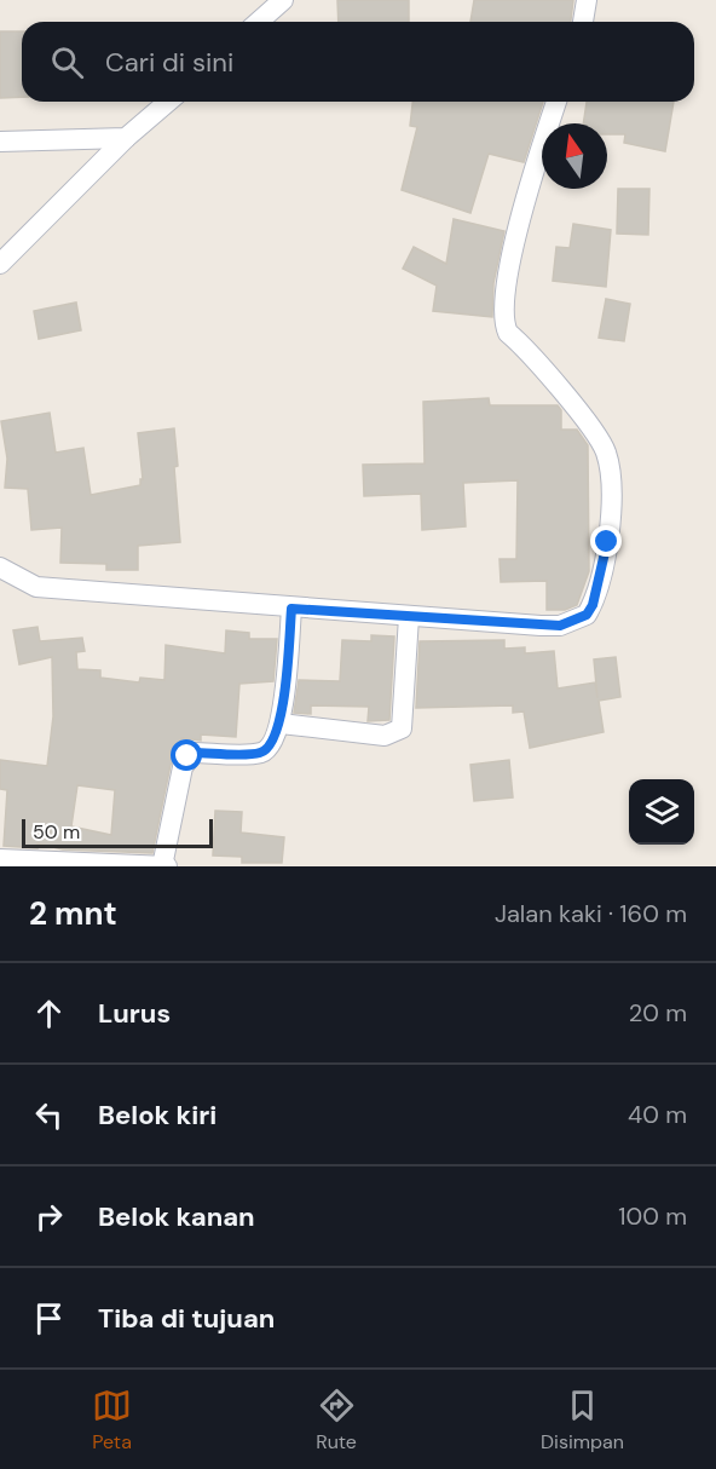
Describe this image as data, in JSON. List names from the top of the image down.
{
  "scale_bar": "50 m",
  "north": "top",
  "page": {
    "search": "Cari di sini",
    "scale": "50 m",
    "heading": ["2 mnt", "Jalan kaki · 160 m"],
    "list": [
      ["Lurus", "20 m"],
      ["Belok kiri", "40 m"],
      ["Belok kanan", "100 m"],
      "Tiba di tujuan"
    ],
    "nav": ["Peta", "Rute", "Disimpan"]
  }
}
